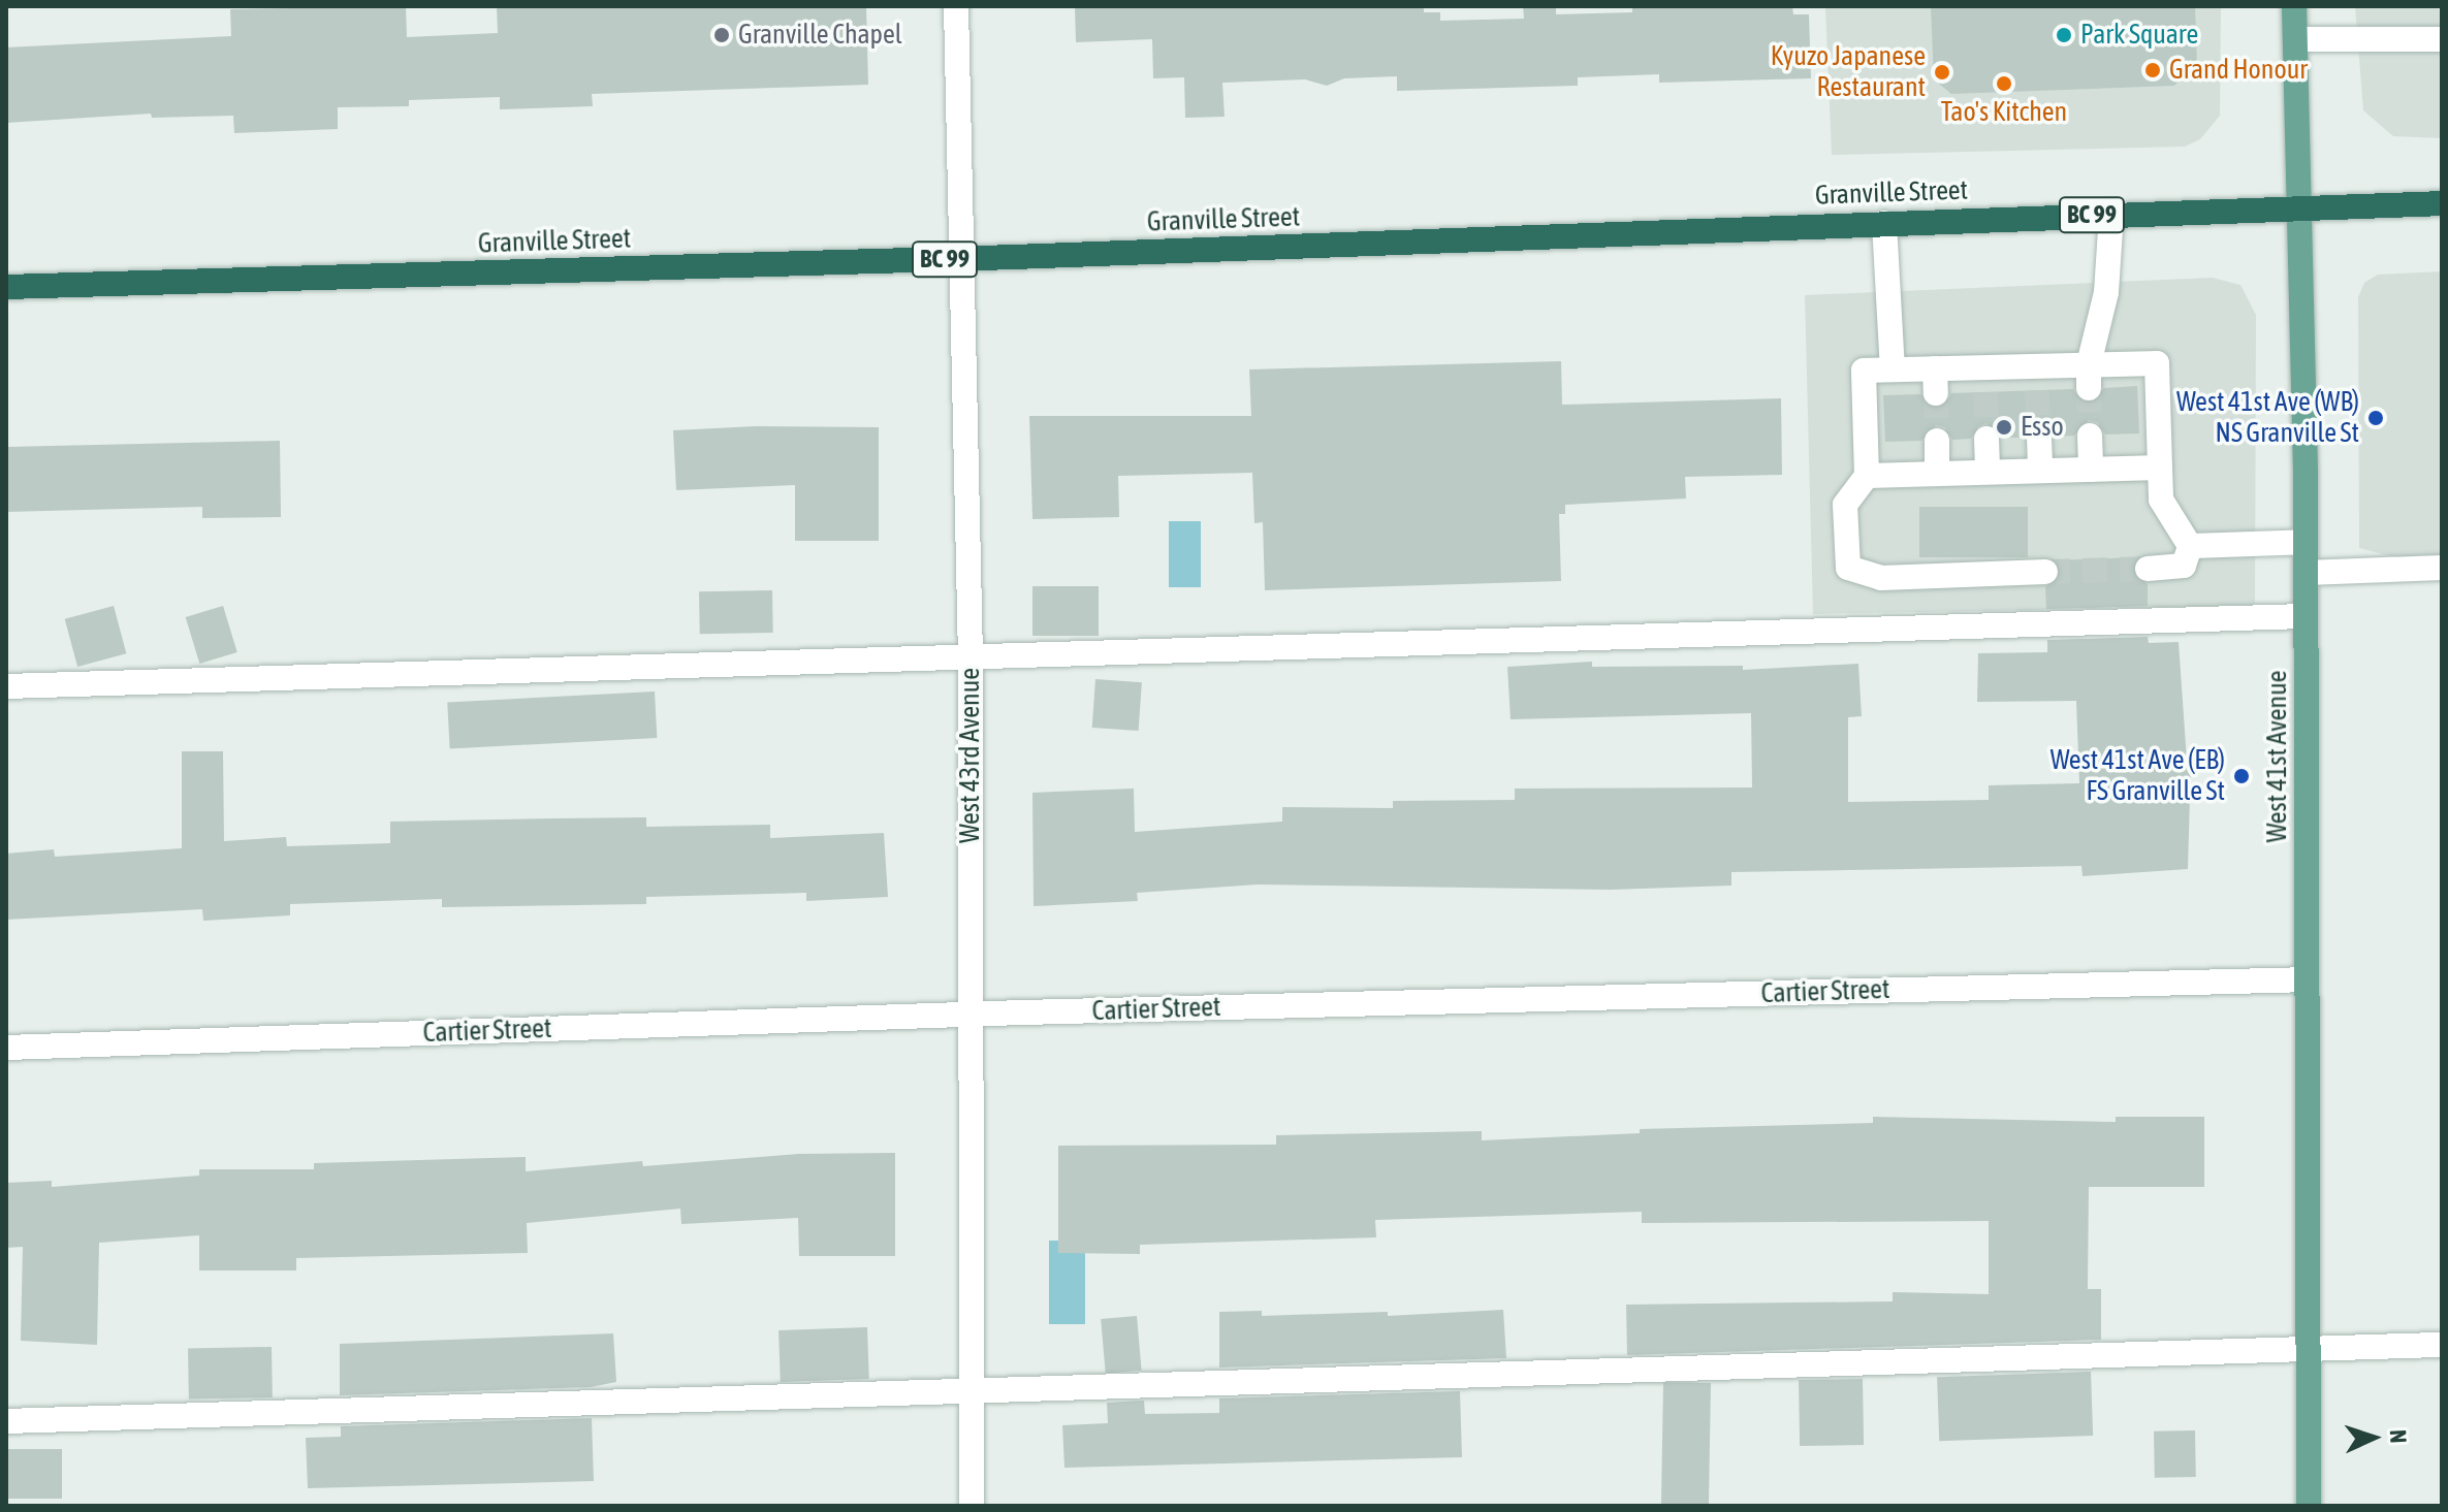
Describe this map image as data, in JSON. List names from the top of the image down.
{
  "streets": {
    "highway": ["Granville Street", "BC 99"],
    "main road": ["West 41st Avenue"],
    "street": ["West 43rd Avenue", "Cartier Street"]
  },
  "crossings": [
    ["Granville Street", "West 43rd Avenue"],
    ["Granville Street", "West 41st Avenue"],
    ["West 43rd Avenue", "Cartier Street"],
    ["West 41st Avenue", "Cartier Street"]
  ],
  "places": [
    "Granville Chapel",
    "Park Square",
    "Grand Honour",
    "Kyuzo Japanese Restaurant",
    "Tao's Kitchen",
    "West 41st Ave (WB) NS Granville St",
    "Esso",
    "West 41st Ave (EB) FS Granville St"
  ],
  "north": "right"
}
